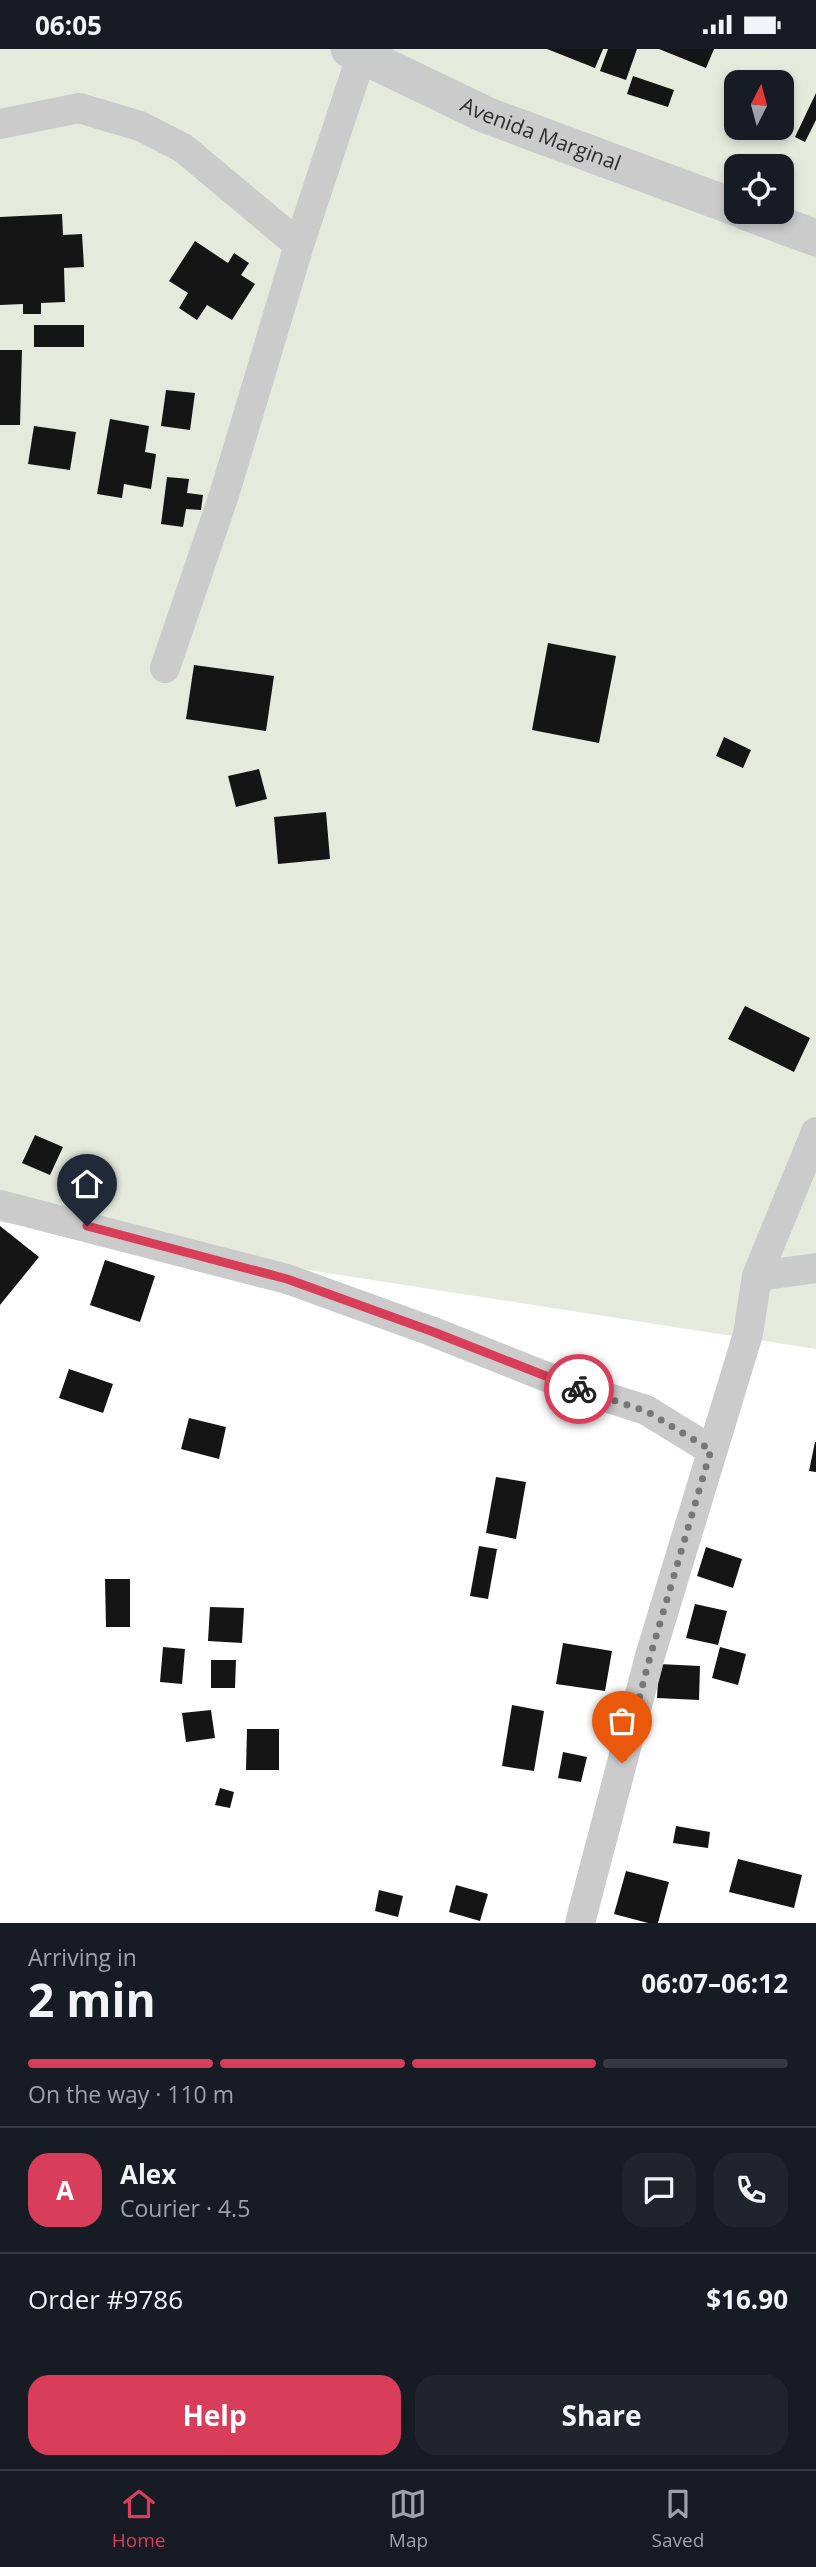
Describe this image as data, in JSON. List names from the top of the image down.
{
  "streets": {
    "street": ["Avenida Marginal"]
  },
  "north": "top",
  "page": {
    "status": "06:05",
    "heading": ["2 min", "Arriving in", "06:07–06:12"],
    "panel": [
      "Alex",
      "Courier · 4.5",
      "Order #9786",
      "$16.90"
    ],
    "bar": "On the way · 110 m",
    "round": "A",
    "buttons": ["Help", "Share"],
    "tabs": ["Home", "Map", "Saved"]
  }
}
